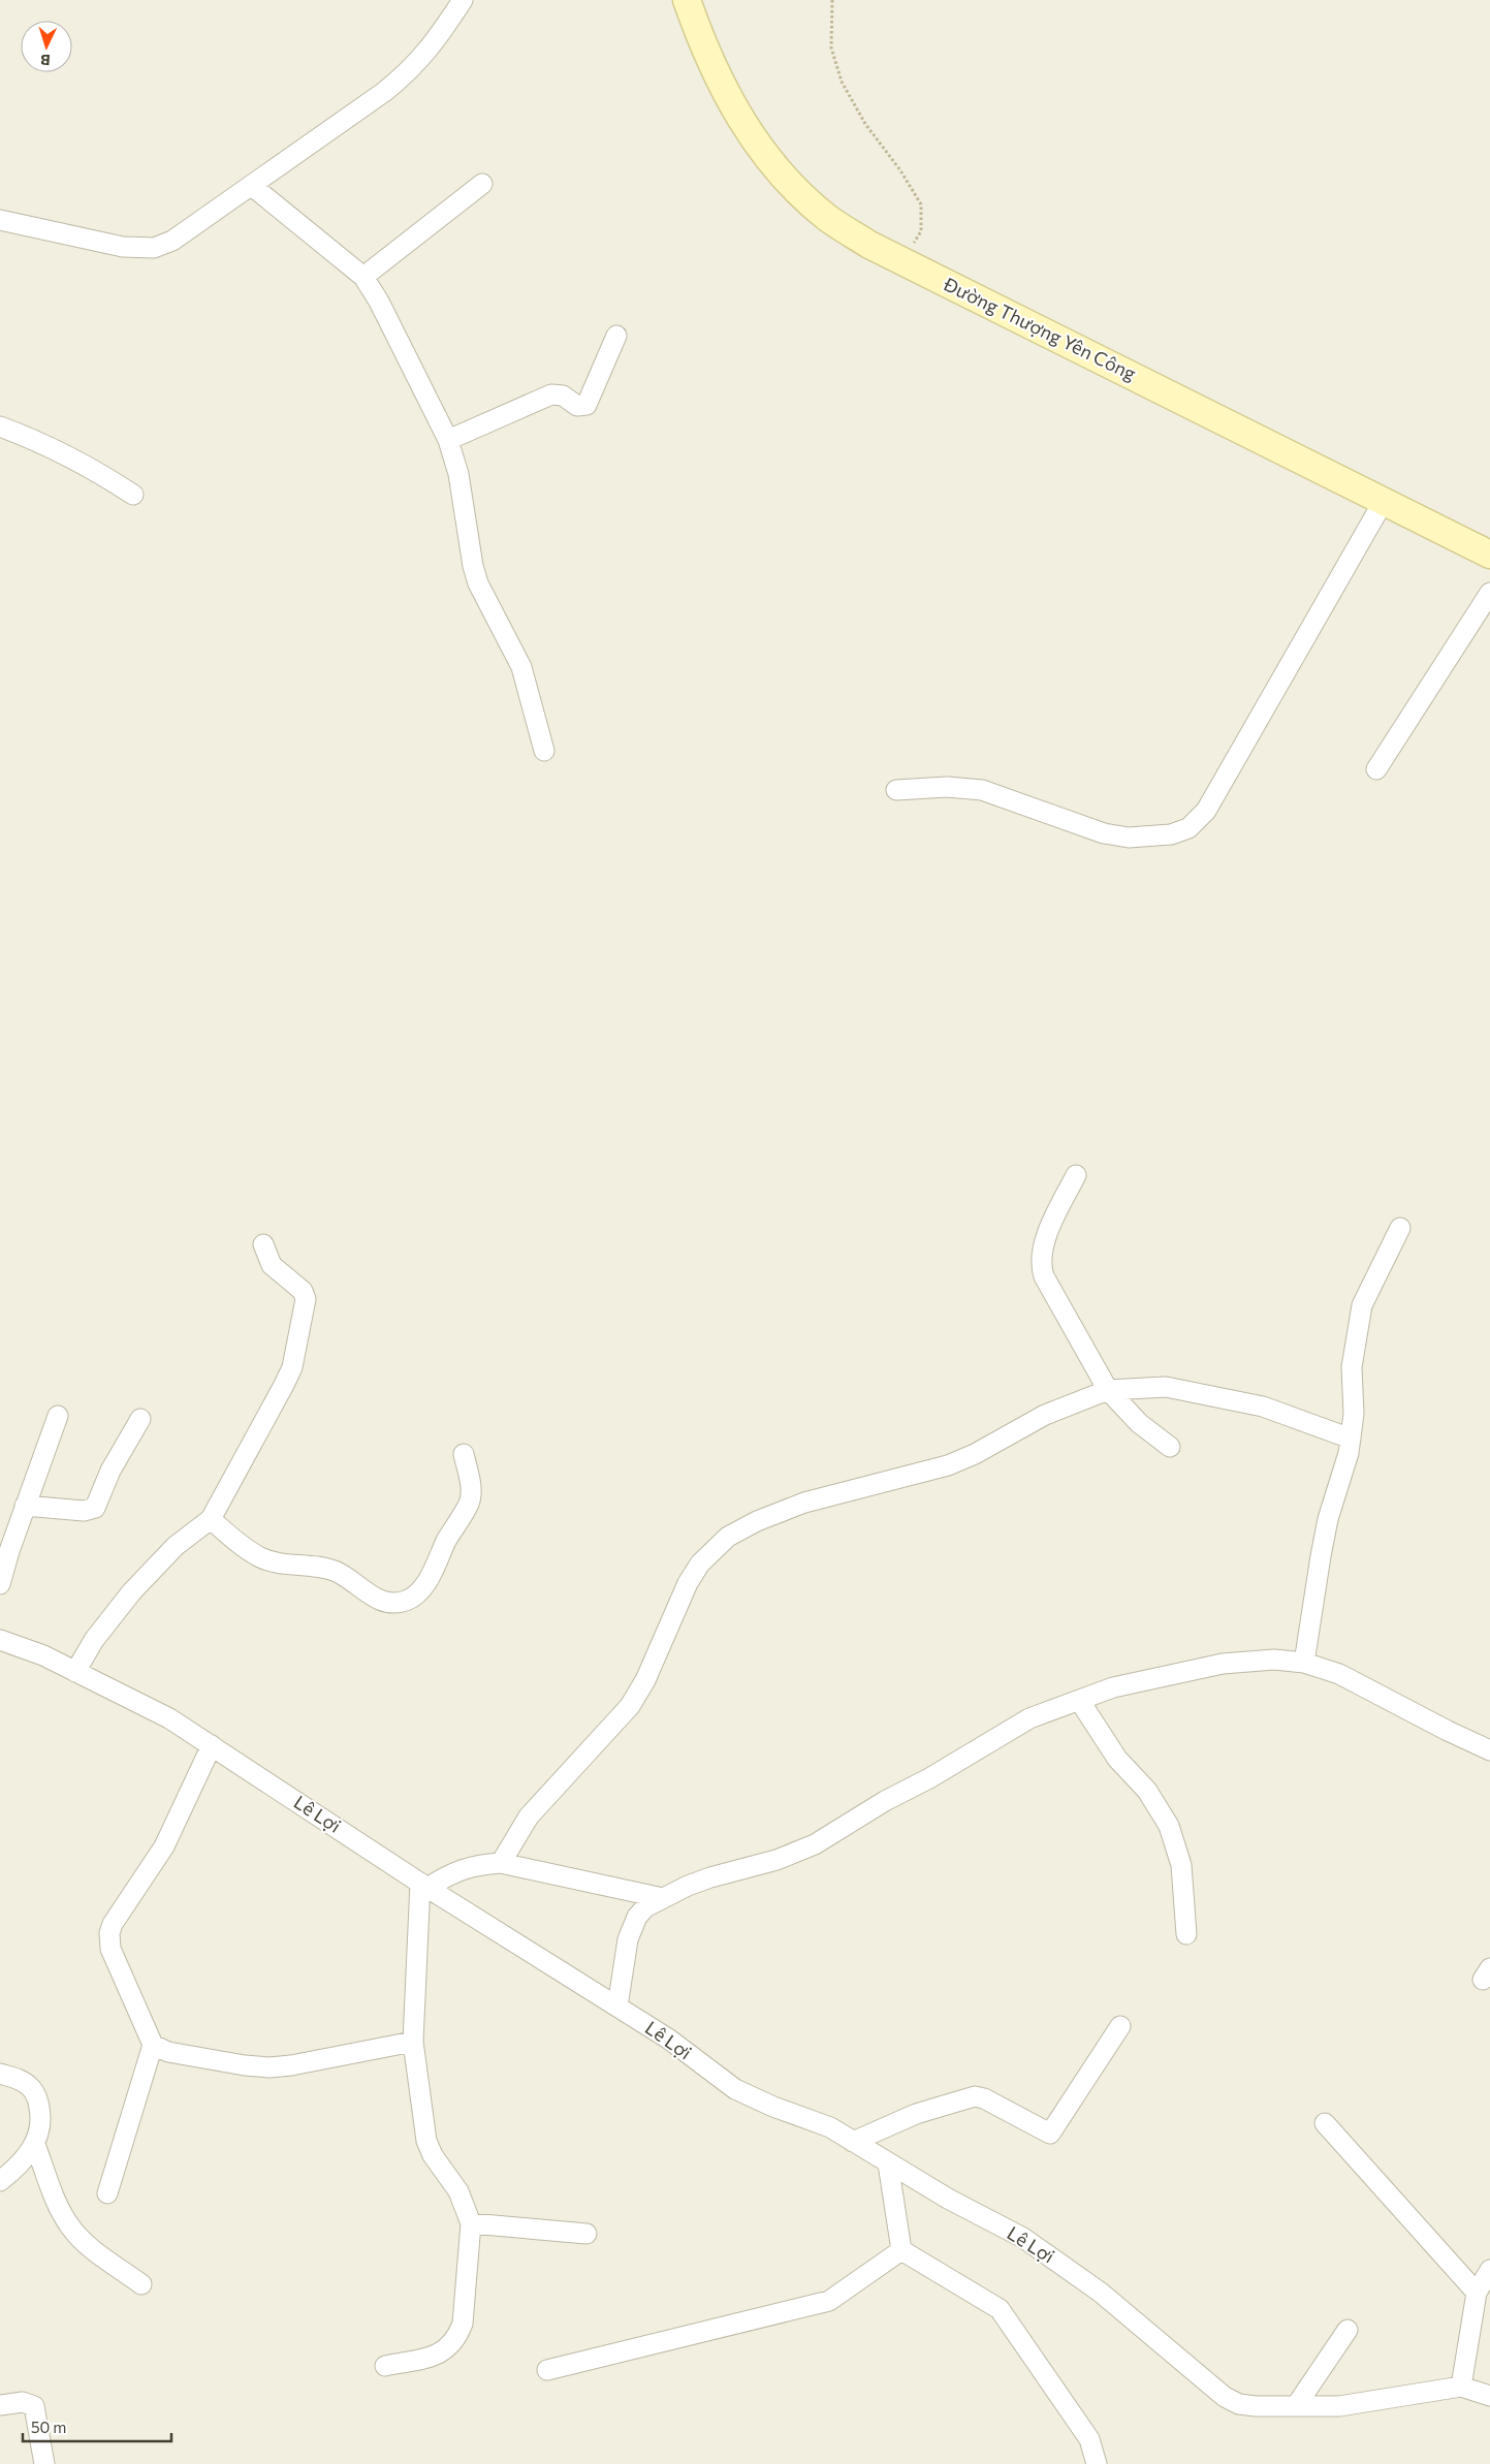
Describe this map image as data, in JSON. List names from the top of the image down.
{
  "streets": {
    "main road": ["Đường Thượng Yên Công"],
    "street": ["Lê Lợi"]
  },
  "scale_bar": "50 m",
  "north": "bottom"
}
